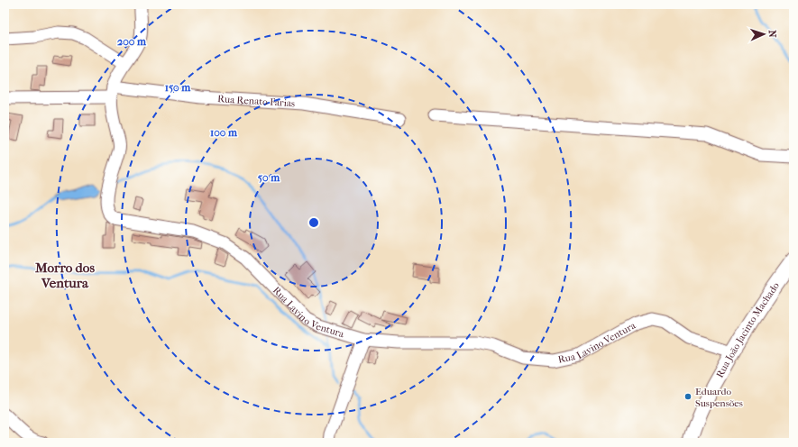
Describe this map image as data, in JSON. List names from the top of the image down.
{
  "streets": {
    "main road": ["Rua João Jacinto Machado"],
    "street": ["Rua Renato Farias", "Rua Lavino Ventura"]
  },
  "crossings": [
    ["Rua Renato Farias", "Rua Lavino Ventura"],
    ["Rua Lavino Ventura", "Rua João Jacinto Machado"]
  ],
  "districts": ["Morro dos Ventura"],
  "places": ["Eduardo Suspensões"],
  "north": "right",
  "rings": [
    "200 m",
    "150 m",
    "100 m",
    "50 m"
  ]
}
